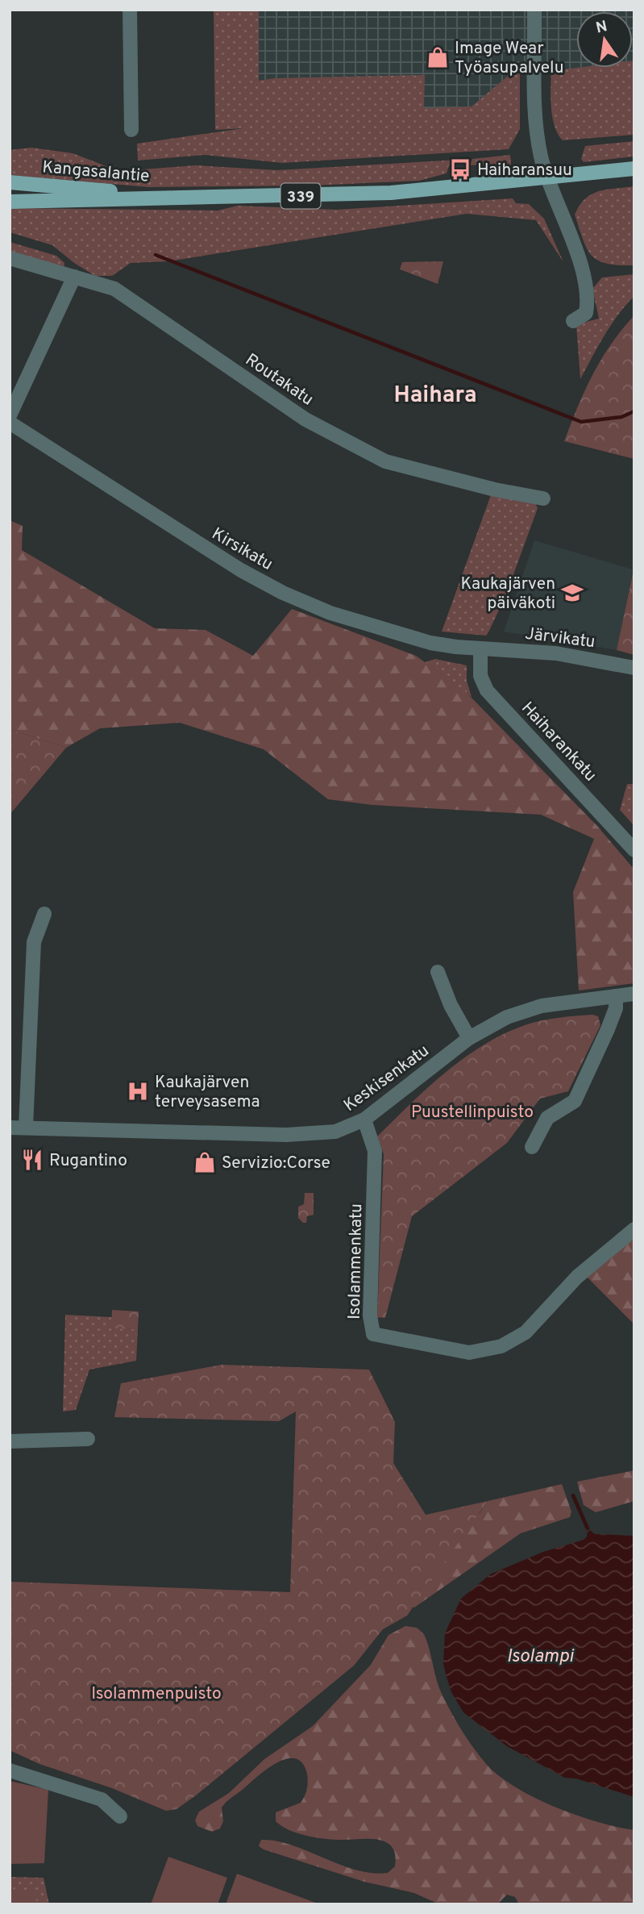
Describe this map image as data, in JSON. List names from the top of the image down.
{
  "streets": {
    "main road": ["Kangasalantie", "339"],
    "street": [
      "Routakatu",
      "Kirsikatu",
      "Järvikatu",
      "Haiharankatu",
      "Keskisenkatu",
      "Isolammenkatu"
    ]
  },
  "crossings": [
    ["Kirsikatu", "Järvikatu"],
    ["Kirsikatu", "Haiharankatu"],
    ["Järvikatu", "Haiharankatu"],
    ["Keskisenkatu", "Isolammenkatu"]
  ],
  "districts": ["Haihara"],
  "water": ["Isolampi"],
  "parks": ["Puustellinpuisto", "Isolammenpuisto"],
  "places": {
    "shop": ["Image Wear Työasupalvelu", "Servizio:Corse"],
    "bus stop": ["Haiharansuu"],
    "school or university": ["Kaukajärven päiväkoti"],
    "hospital": ["Kaukajärven terveysasema"],
    "restaurant": ["Rugantino"]
  },
  "north": "top"
}
